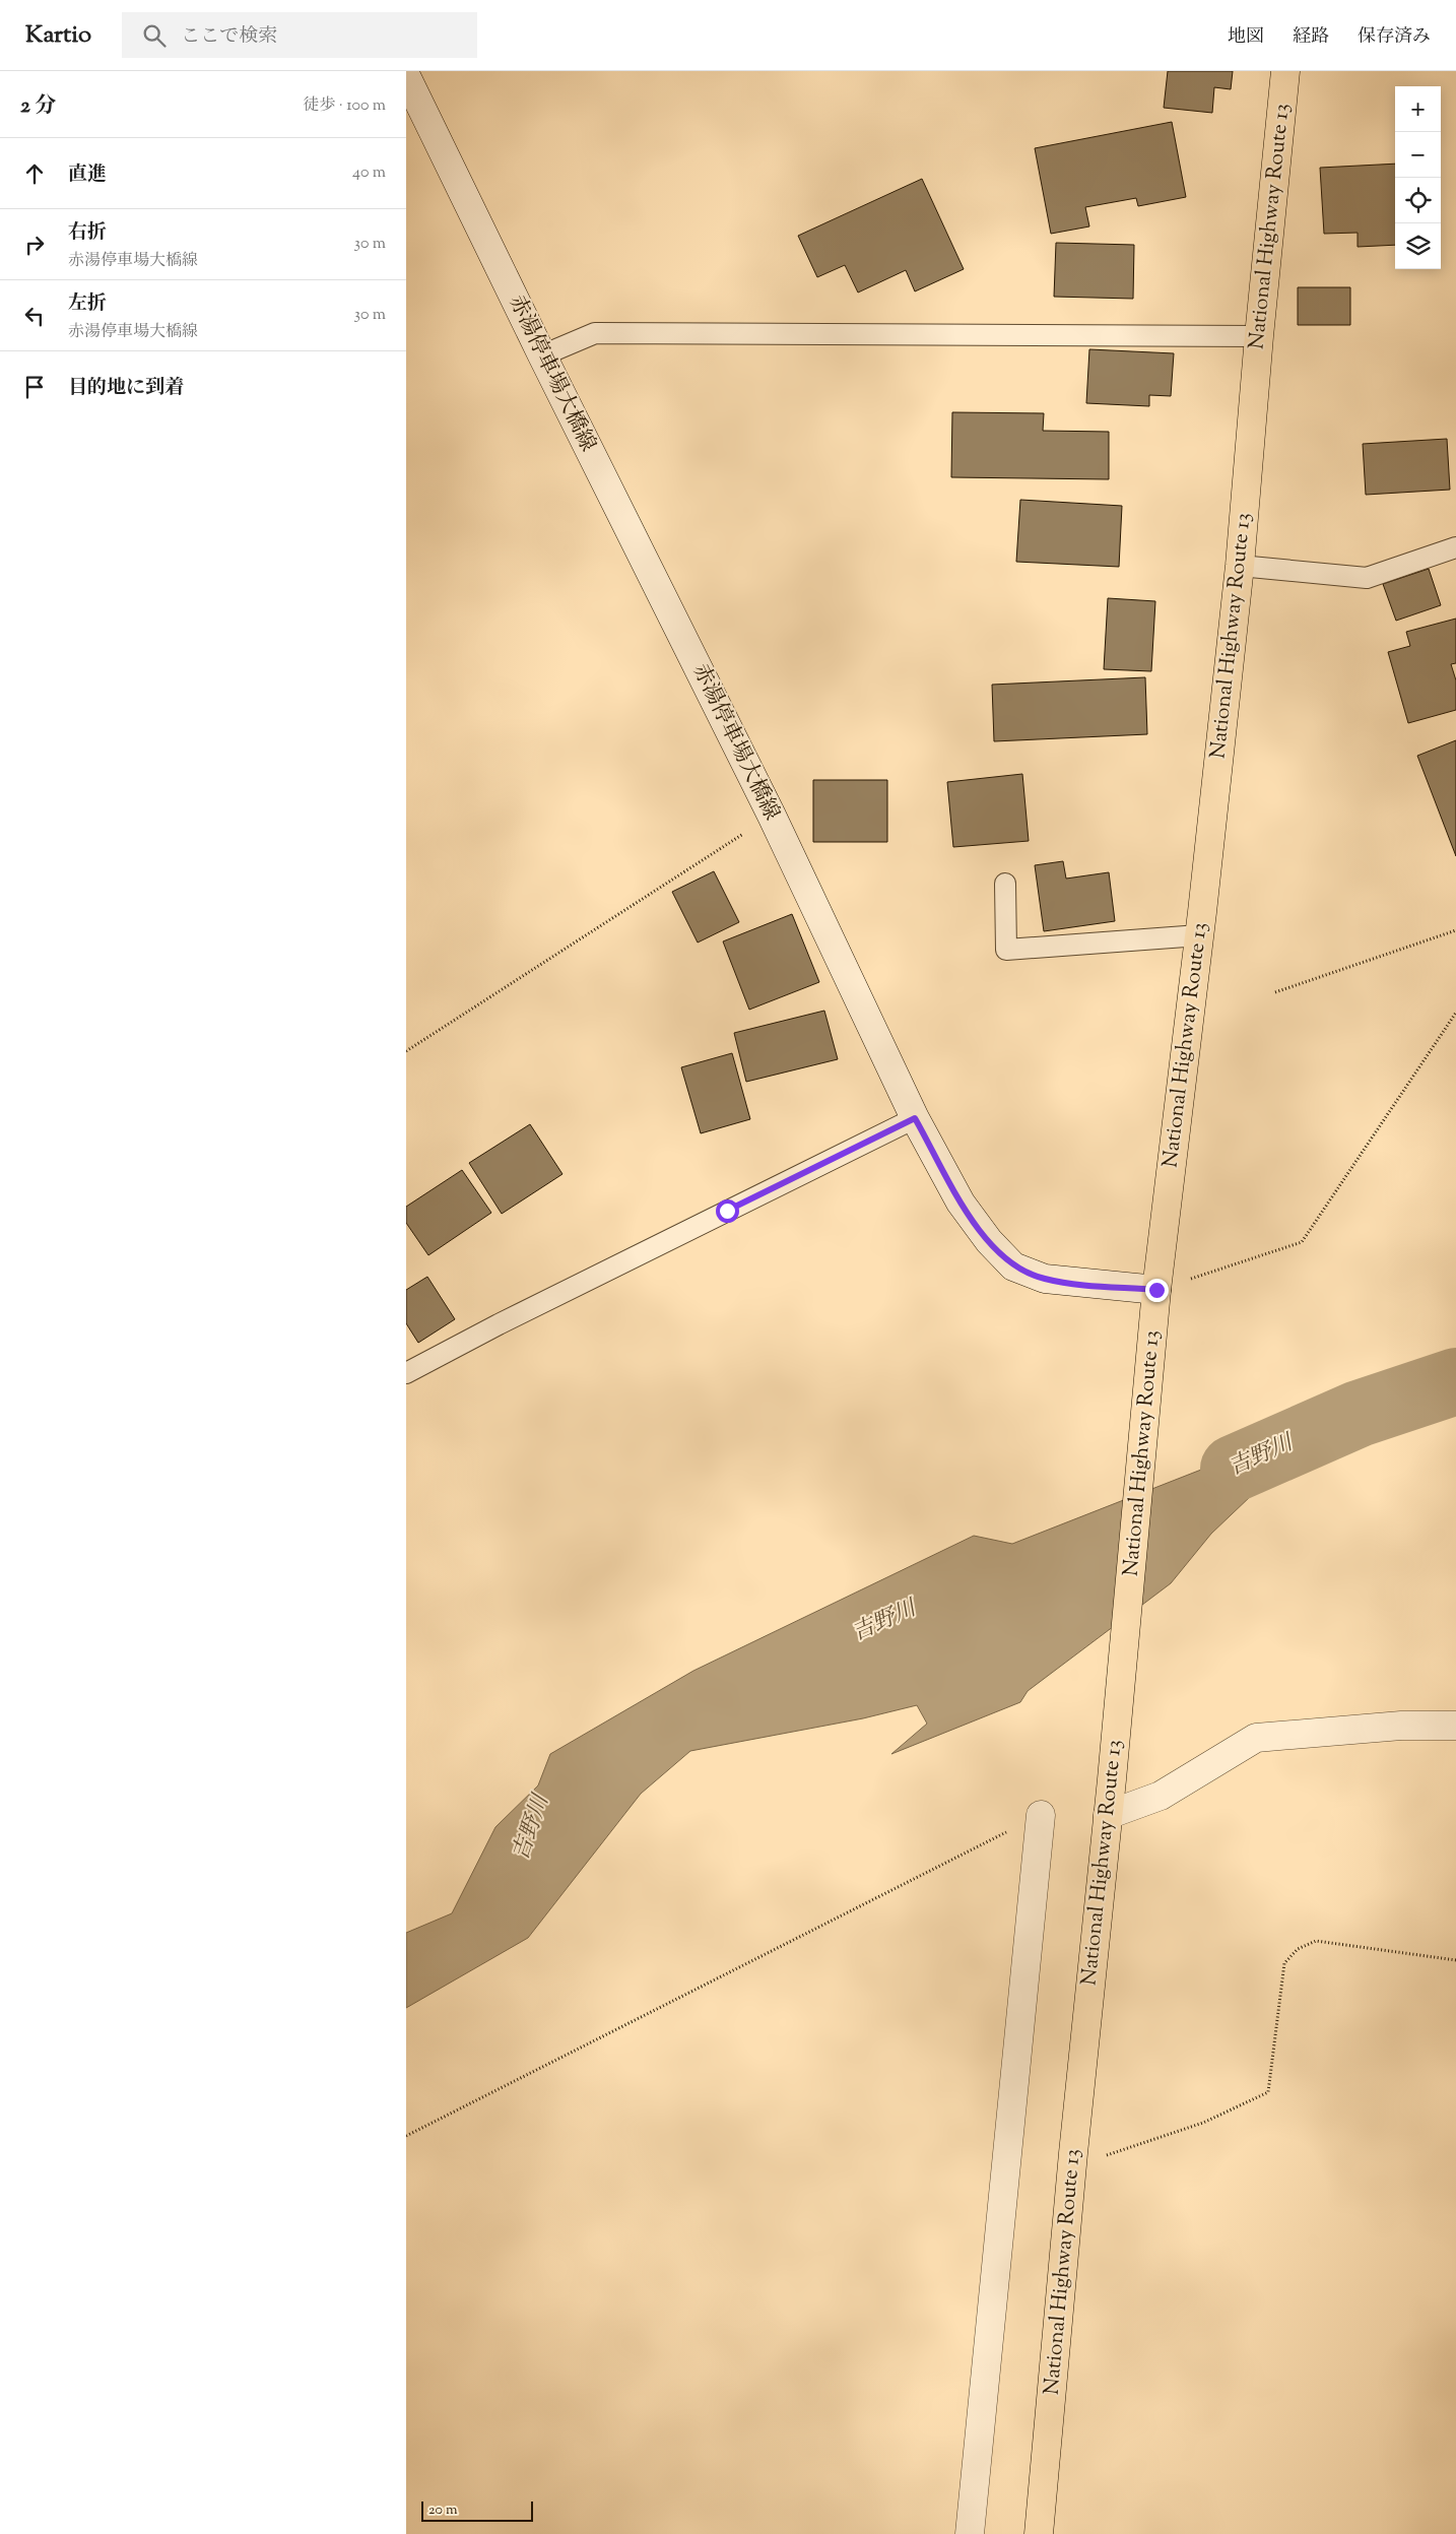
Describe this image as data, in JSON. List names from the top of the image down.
{
  "streets": {
    "highway": ["National Highway Route 13"],
    "main road": ["赤湯停車場大橋線"]
  },
  "crossings": [
    ["National Highway Route 13", "赤湯停車場大橋線"]
  ],
  "water": ["吉野川"],
  "scale_bar": "20 m",
  "page": {
    "header": "Kartio",
    "search": "ここで検索",
    "nav": ["地図", "経路", "保存済み"],
    "heading": ["2 分", "徒歩 · 100 m"],
    "map_buttons": ["+", "−"],
    "list": [
      ["直進", "40 m"],
      ["右折", "赤湯停車場大橋線", "30 m"],
      ["左折", "赤湯停車場大橋線", "30 m"],
      "目的地に到着"
    ],
    "scale": "20 m"
  }
}
